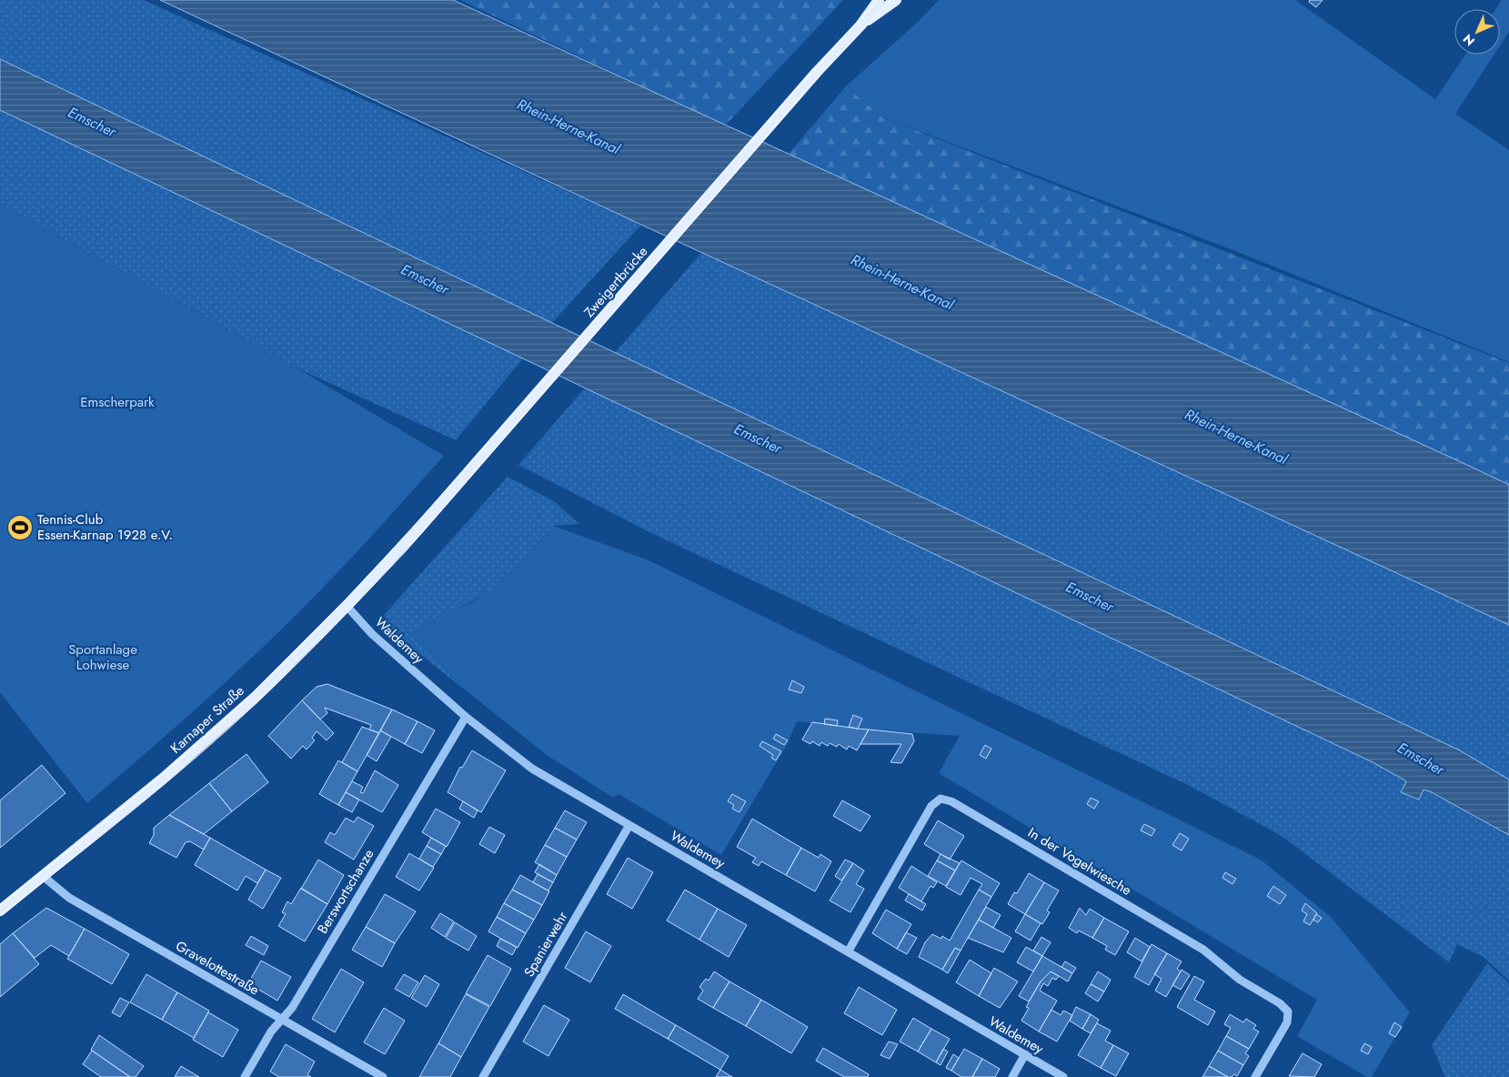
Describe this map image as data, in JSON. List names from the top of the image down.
{
  "streets": {
    "main road": ["Zweigertbrücke", "Karnaper Straße"],
    "street": [
      "Waldemey",
      "In der Vogelwiesche",
      "Berswortschanze",
      "Spanierwehr",
      "Gravelottestraße"
    ]
  },
  "crossings": [
    ["Zweigertbrücke", "Karnaper Straße"],
    ["Waldemey", "Karnaper Straße"],
    ["Waldemey", "In der Vogelwiesche"],
    ["Waldemey", "Berswortschanze"],
    ["Waldemey", "Spanierwehr"],
    ["Karnaper Straße", "Gravelottestraße"],
    ["Berswortschanze", "Gravelottestraße"]
  ],
  "water": ["Emscher", "Rhein-Herne-Kanal"],
  "parks": ["Emscherpark", "Sportanlage Lohwiese"],
  "places": {
    "sports": ["Tennis-Club Essen-Karnap 1928 e.V."]
  },
  "north": "bottom left"
}
